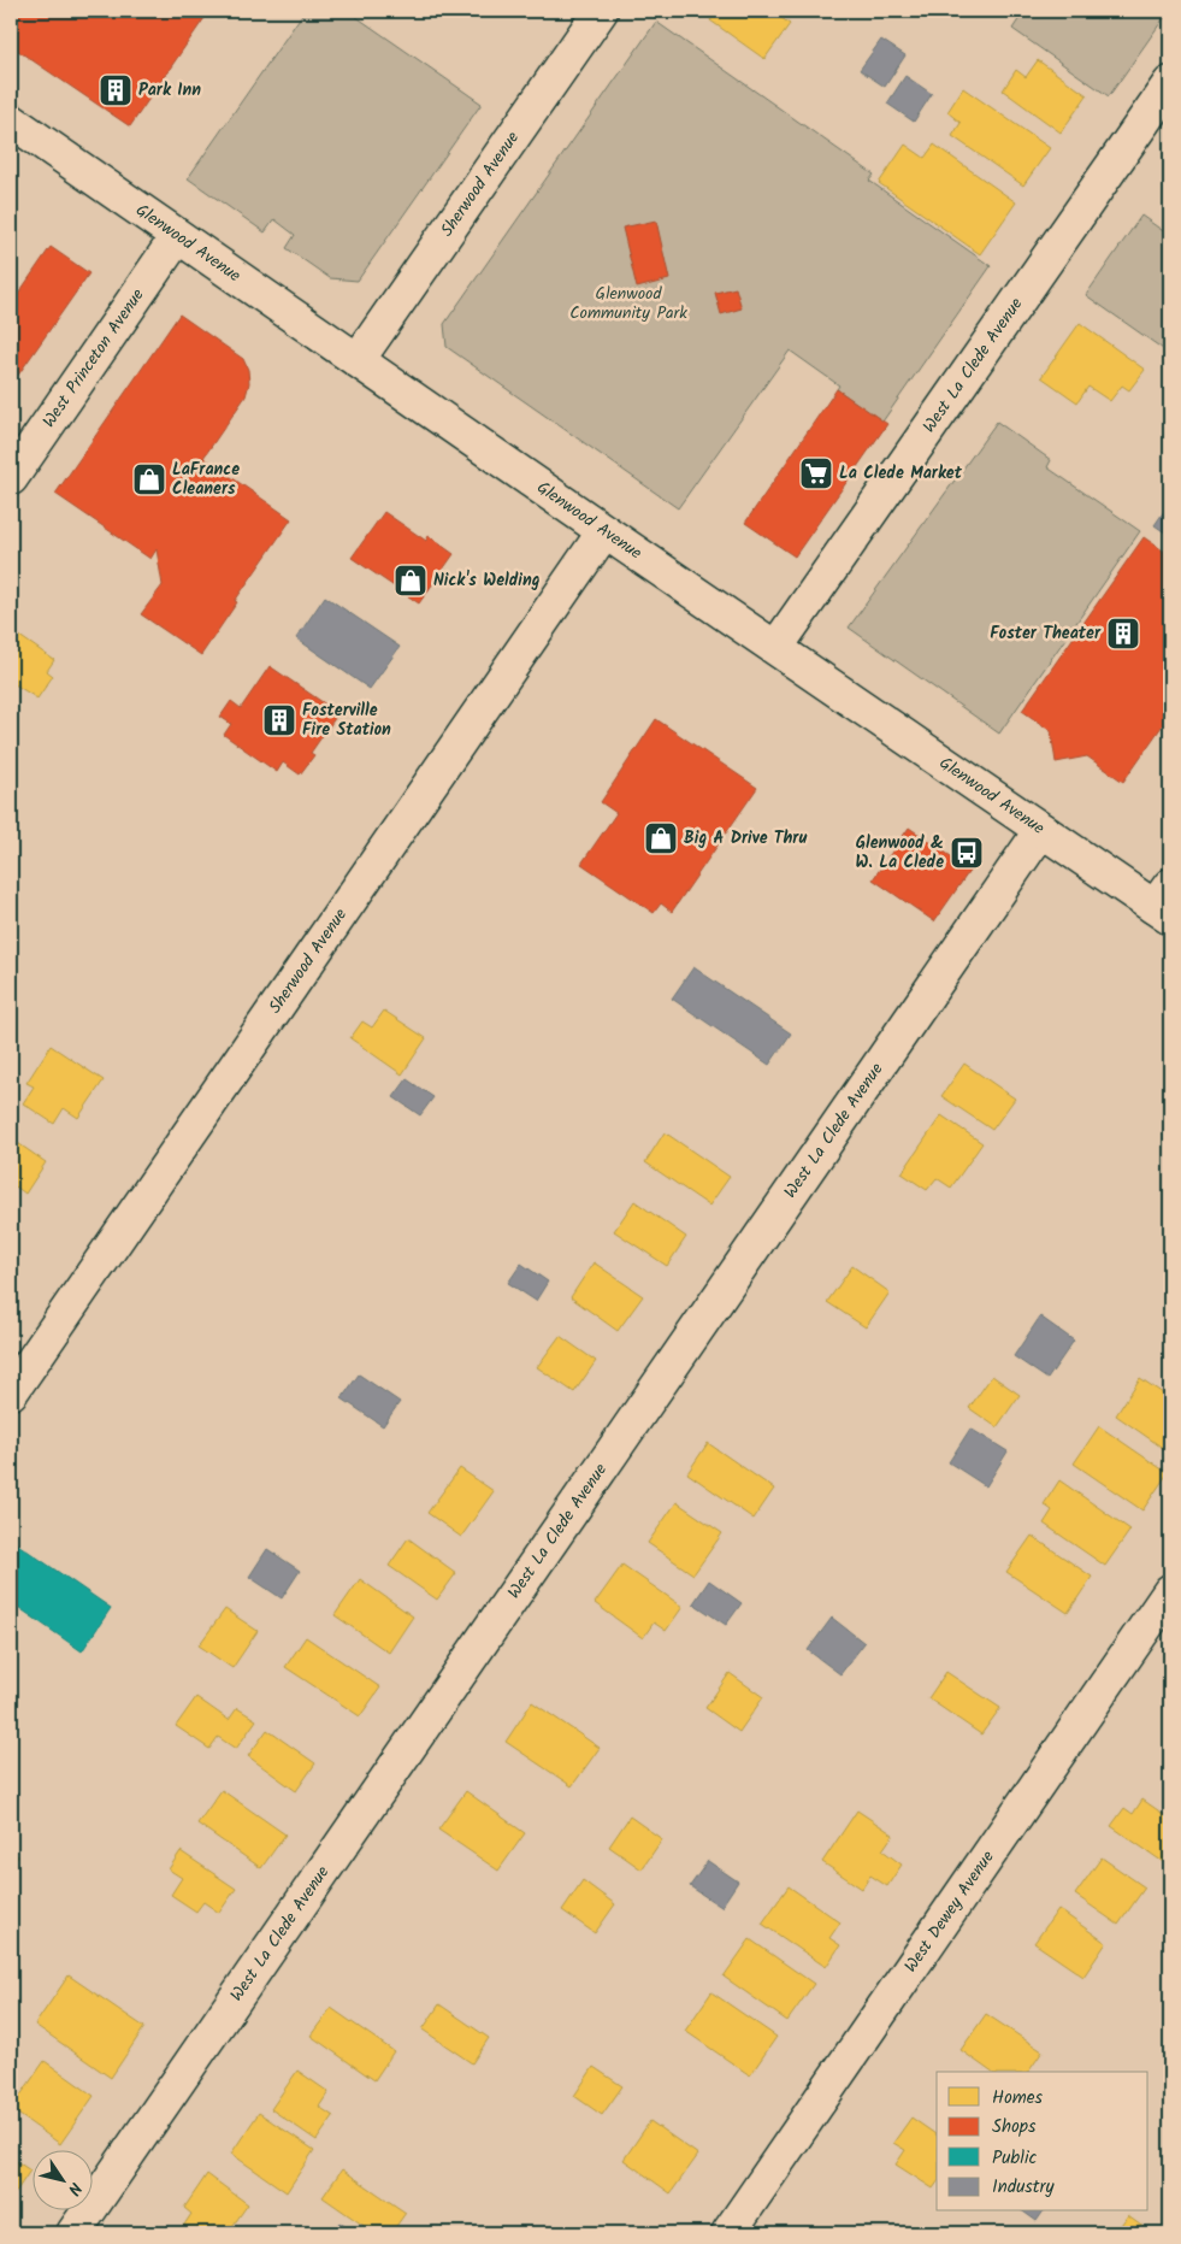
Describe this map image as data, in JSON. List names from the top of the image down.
{
  "streets": {
    "street": [
      "Sherwood Avenue",
      "Glenwood Avenue",
      "West Princeton Avenue",
      "West La Clede Avenue",
      "West Dewey Avenue"
    ]
  },
  "crossings": [
    ["Sherwood Avenue", "Glenwood Avenue"],
    ["Glenwood Avenue", "West Princeton Avenue"],
    ["Glenwood Avenue", "West La Clede Avenue"]
  ],
  "parks": ["Glenwood Community Park"],
  "places": {
    "building": ["Park Inn", "Foster Theater", "Fosterville Fire Station"],
    "supermarket": ["La Clede Market"],
    "shop": ["LaFrance Cleaners", "Nick's Welding", "Big A Drive Thru"],
    "bus stop": ["Glenwood & W. La Clede"]
  },
  "legend": [
    "Homes",
    "Shops",
    "Public",
    "Industry"
  ],
  "north": "bottom right"
}
